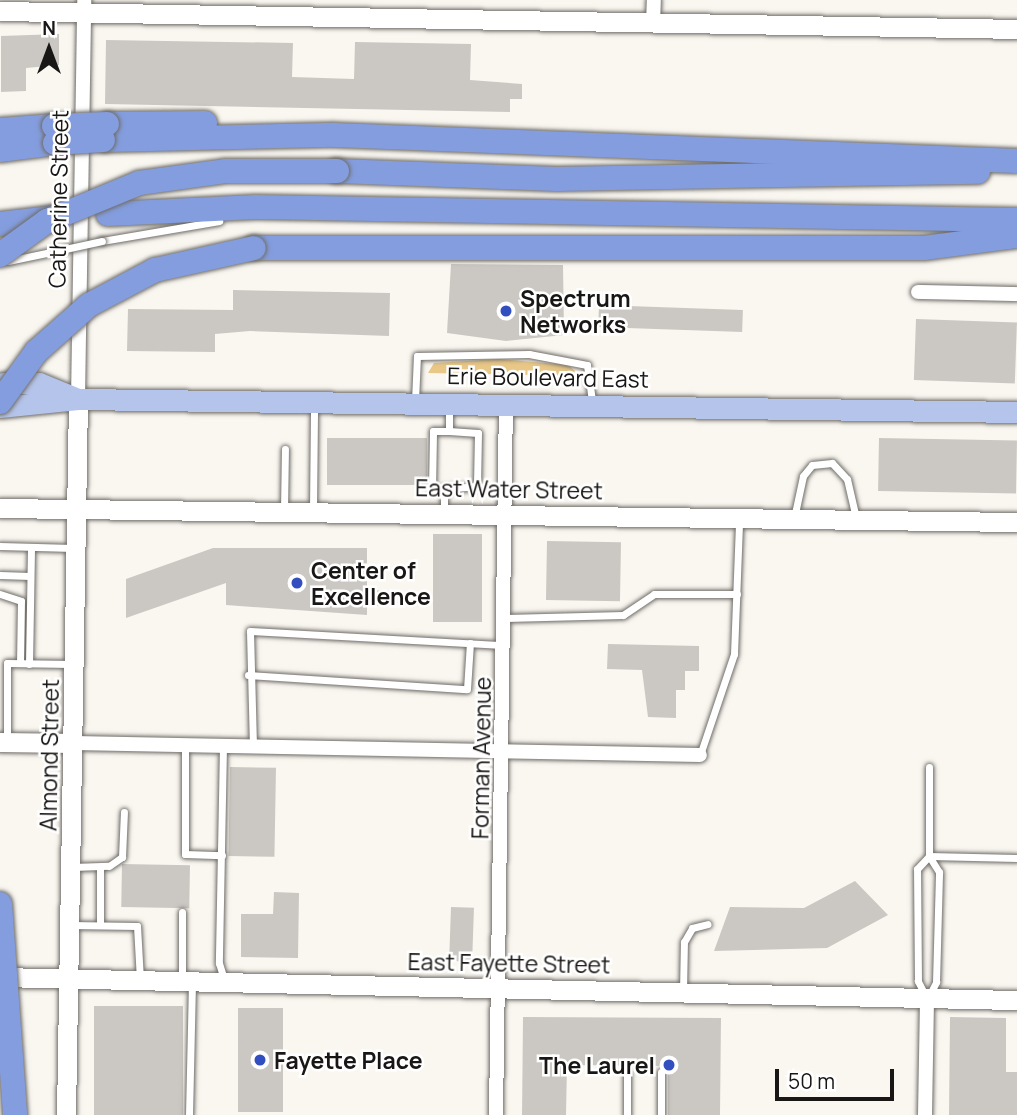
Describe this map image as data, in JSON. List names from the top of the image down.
{
  "streets": {
    "main road": ["Erie Boulevard East"],
    "street": [
      "Catherine Street",
      "East Water Street",
      "Almond Street",
      "Forman Avenue",
      "East Fayette Street"
    ]
  },
  "crossings": [
    ["Catherine Street", "Erie Boulevard East"],
    ["Catherine Street", "Almond Street"],
    ["Erie Boulevard East", "Almond Street"],
    ["Erie Boulevard East", "Forman Avenue"],
    ["East Water Street", "Almond Street"],
    ["East Water Street", "Forman Avenue"],
    ["Almond Street", "East Fayette Street"],
    ["Forman Avenue", "East Fayette Street"]
  ],
  "places": [
    "Spectrum Networks",
    "Center of Excellence",
    "Fayette Place",
    "The Laurel"
  ],
  "scale_bar": "50 m",
  "north": "top"
}
